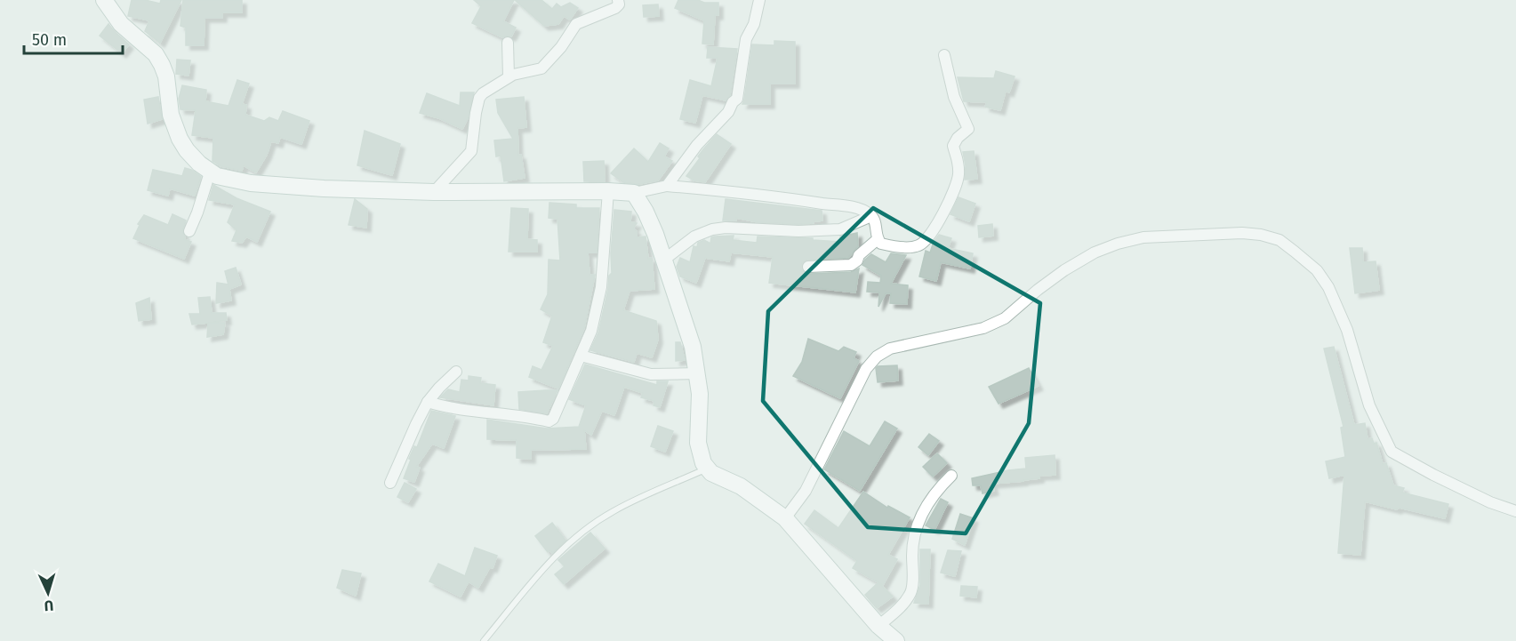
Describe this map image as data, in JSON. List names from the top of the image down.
{
  "scale_bar": "50 m",
  "north": "bottom"
}
